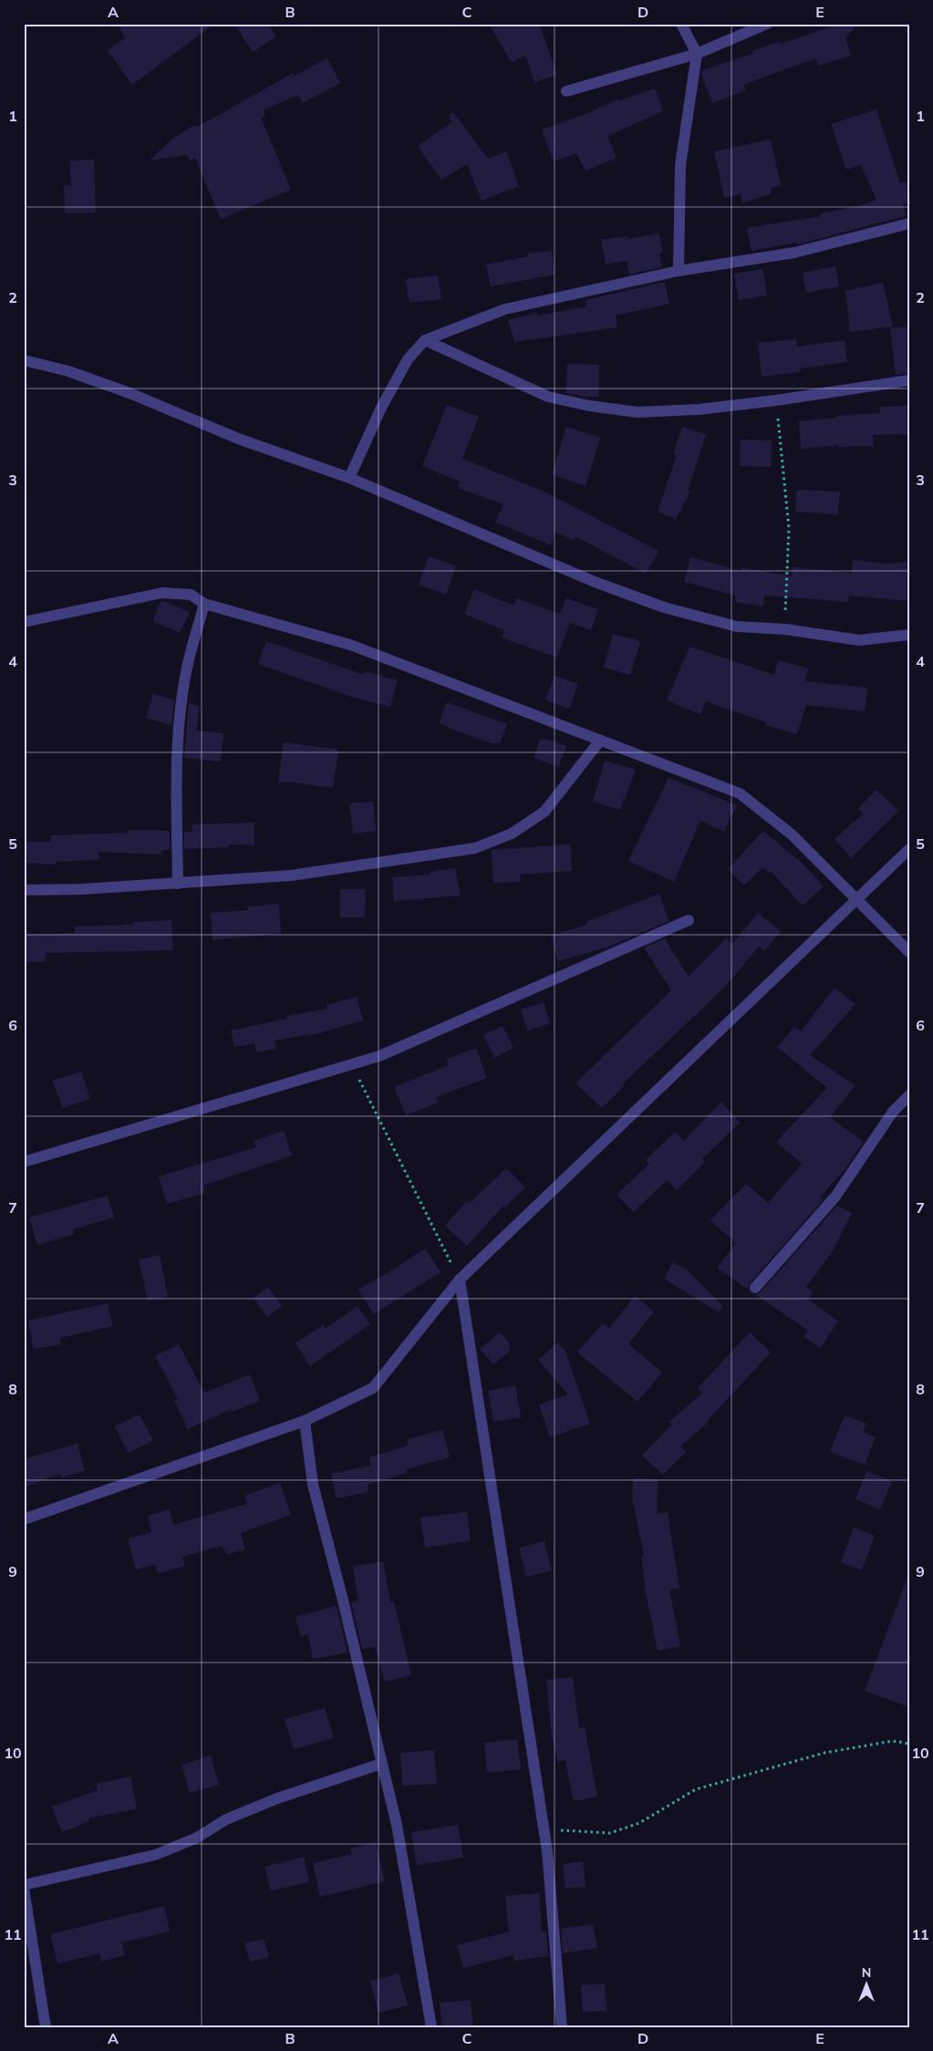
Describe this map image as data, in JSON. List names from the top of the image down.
{
  "north": "top",
  "grid": {
    "columns": [
      "A",
      "B",
      "C",
      "D",
      "E"
    ],
    "rows": [
      "1",
      "2",
      "3",
      "4",
      "5",
      "6",
      "7",
      "8",
      "9",
      "10",
      "11"
    ]
  }
}
